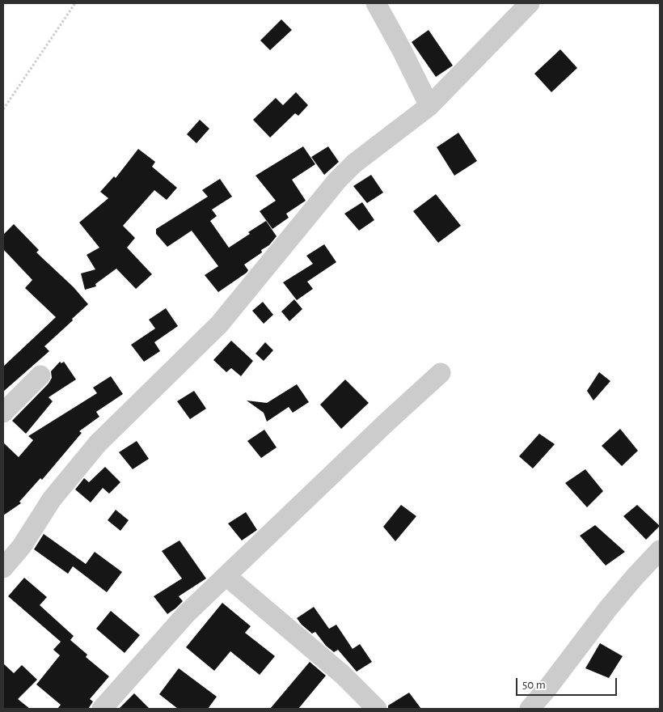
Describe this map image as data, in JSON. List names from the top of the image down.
{
  "scale_bar": "50 m"
}
